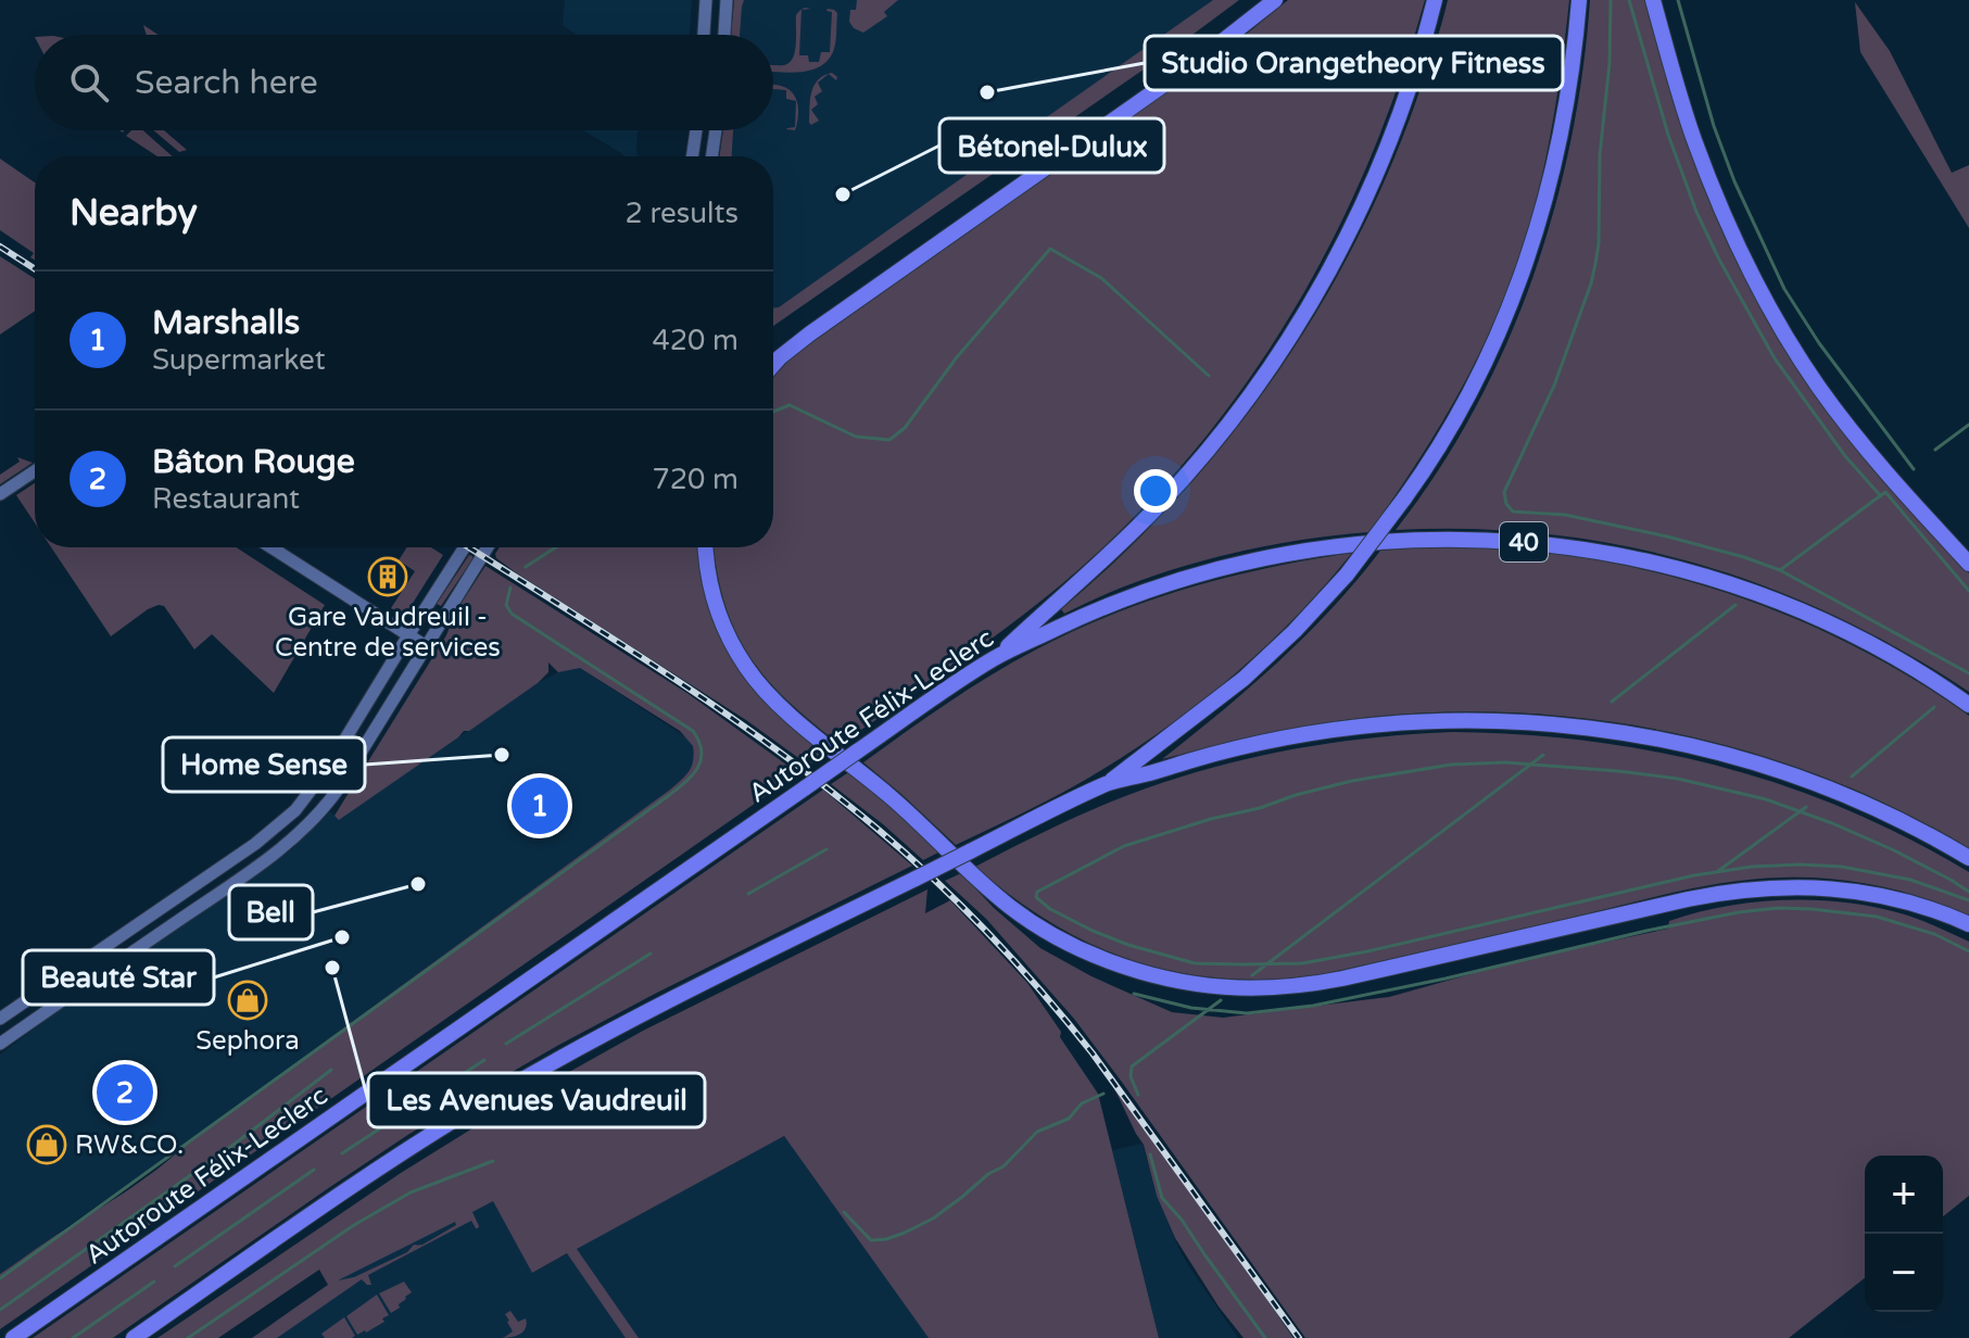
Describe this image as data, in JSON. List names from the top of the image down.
{
  "streets": {
    "highway": ["40", "Autoroute Félix-Leclerc"]
  },
  "places": {
    "other": [
      "Studio Orangetheory Fitness",
      "Bétonel-Dulux",
      "Home Sense",
      "Bell",
      "Beauté Star",
      "Les Avenues Vaudreuil"
    ],
    "building": ["Gare Vaudreuil - Centre de services"],
    "shop": ["Sephora", "RW&CO."]
  },
  "page": {
    "search": "Search here",
    "heading": ["Nearby", "2 results"],
    "list": [
      {
        "mark": "1",
        "name": "Marshalls",
        "note": "Supermarket",
        "value": "420 m"
      },
      {
        "mark": "2",
        "name": "Bâton Rouge",
        "note": "Restaurant",
        "value": "720 m"
      }
    ],
    "pins": ["1", "2"],
    "map_buttons": ["+", "−"]
  }
}
